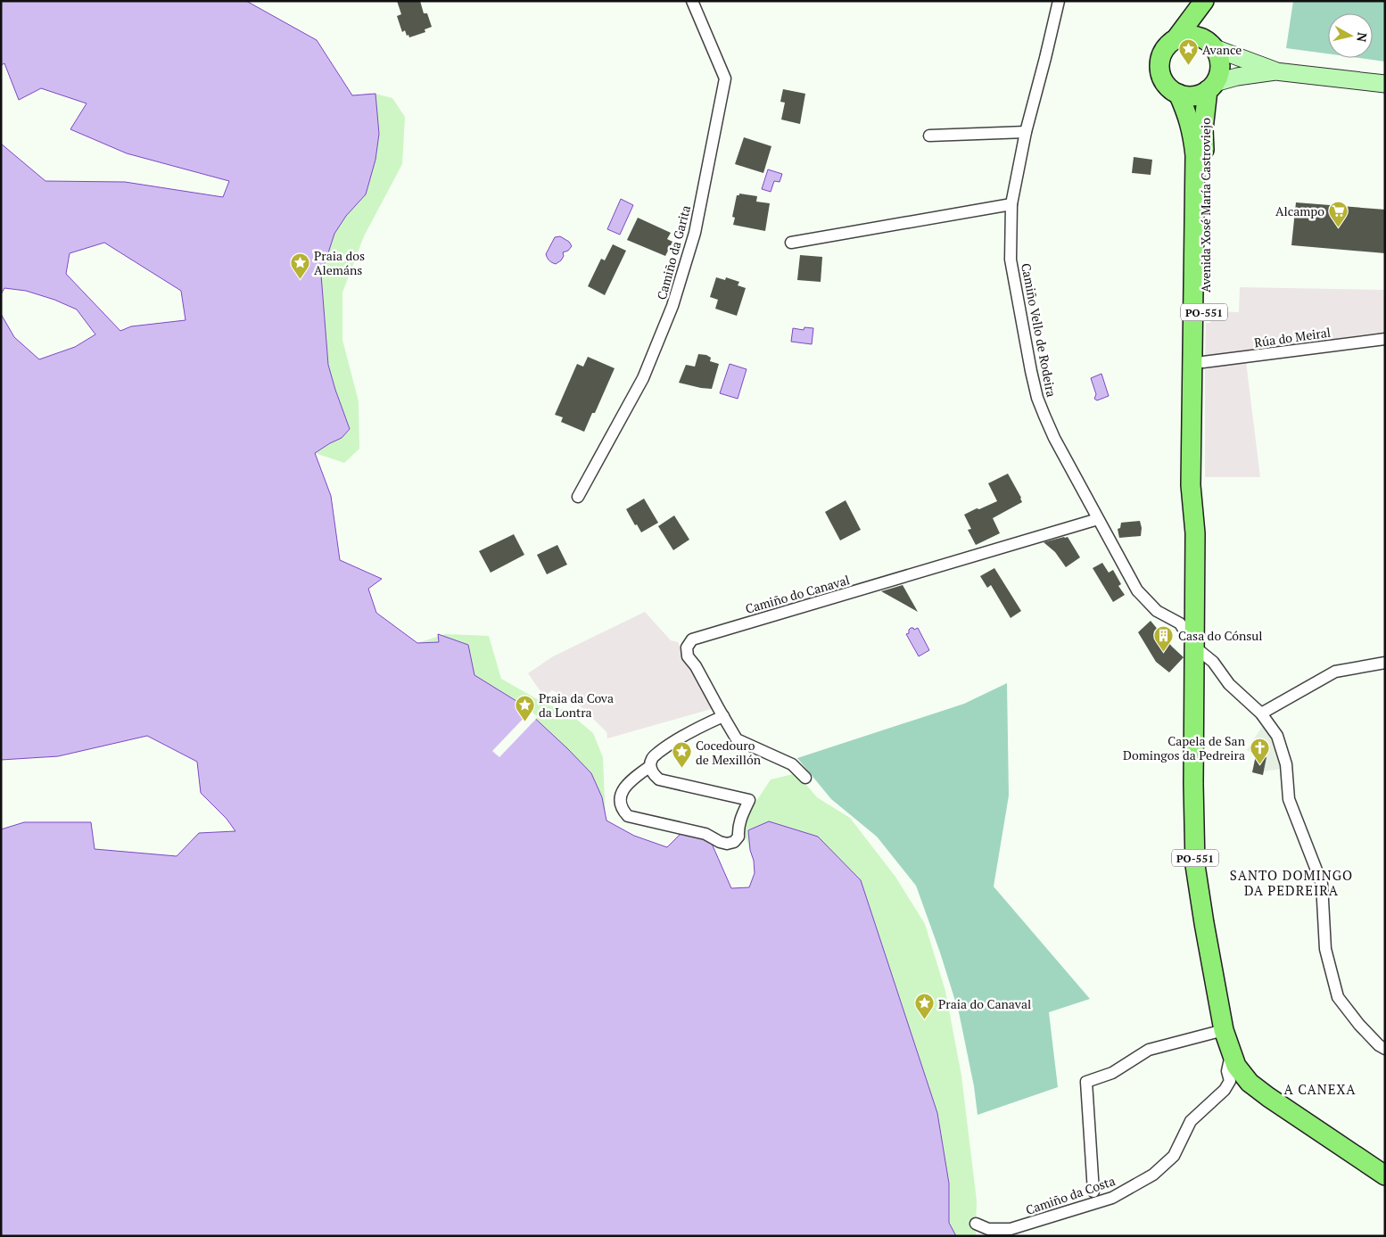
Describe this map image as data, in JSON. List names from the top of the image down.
{
  "streets": {
    "main road": ["Avenida Xosé María Castroviejo", "PO-551"],
    "street": [
      "Camiño da Garita",
      "Camiño Vello de Rodeira",
      "Rúa do Meiral",
      "Camiño do Canaval",
      "Camiño da Costa"
    ]
  },
  "crossings": [
    ["Avenida Xosé María Castroviejo", "PO-551"],
    ["Avenida Xosé María Castroviejo", "Camiño Vello de Rodeira"],
    ["Avenida Xosé María Castroviejo", "Rúa do Meiral"],
    ["Avenida Xosé María Castroviejo", "Camiño da Costa"],
    ["PO-551", "Camiño da Costa"],
    ["Camiño Vello de Rodeira", "Camiño do Canaval"]
  ],
  "districts": ["SANTO DOMINGO DA PEDREIRA", "A CANEXA"],
  "places": {
    "place": [
      "Avance",
      "Praia dos Alemáns",
      "Praia da Cova da Lontra",
      "Cocedouro de Mexillón",
      "Praia do Canaval"
    ],
    "supermarket": ["Alcampo"],
    "building": ["Casa do Cónsul"],
    "church": ["Capela de San Domingos da Pedreira"]
  },
  "north": "right"
}
